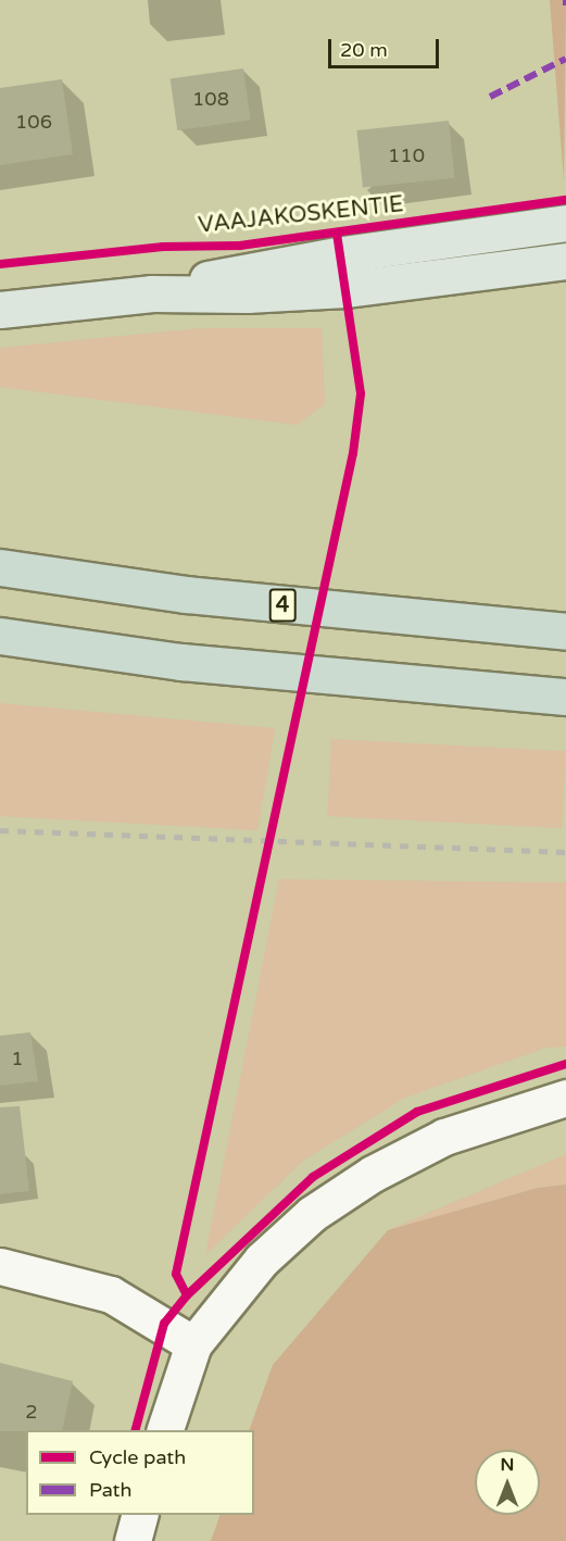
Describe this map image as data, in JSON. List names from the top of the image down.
{
  "streets": {
    "highway": ["4"],
    "main road": ["VAAJAKOSKENTIE"]
  },
  "house_numbers": [
    "108",
    "106",
    "110",
    "1",
    "2"
  ],
  "legend": ["Cycle path", "Path"],
  "scale_bar": "20 m",
  "north": "top"
}
